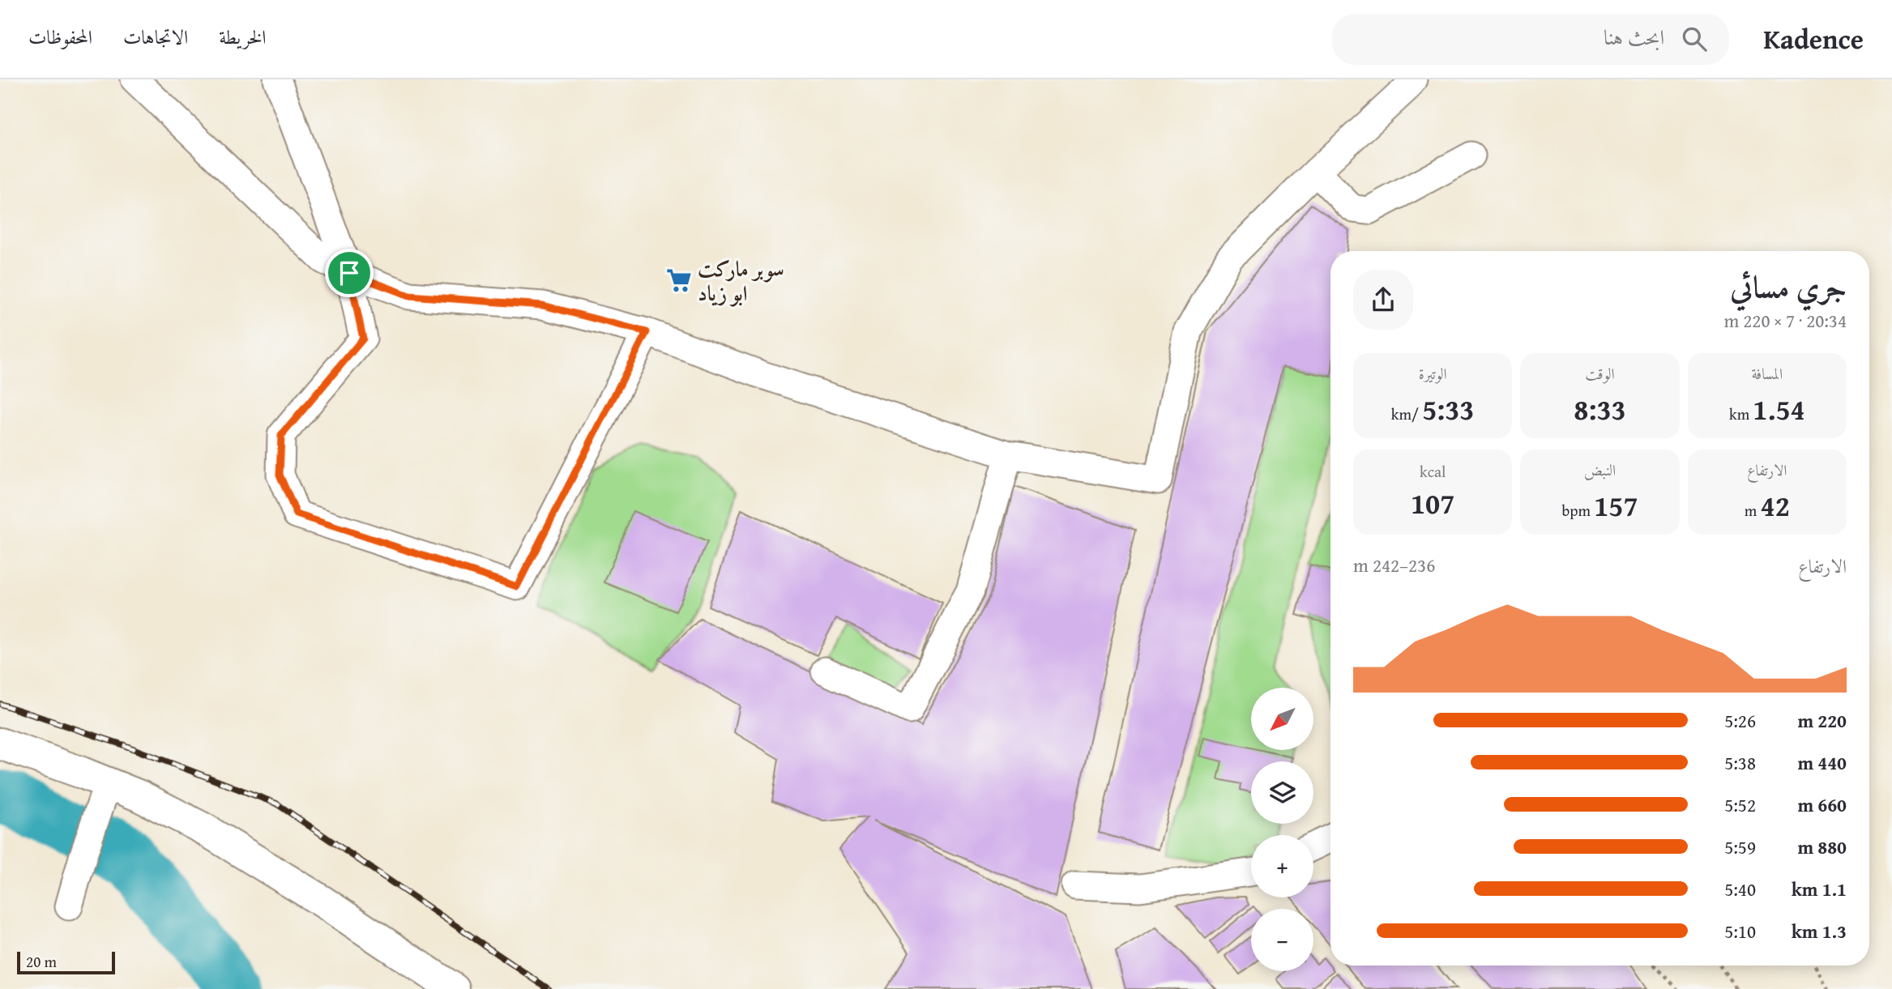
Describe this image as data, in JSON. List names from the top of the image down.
{
  "places": {
    "supermarket": ["سوبر ماركت ابو زياد"]
  },
  "scale_bar": "20 m",
  "north": "bottom left",
  "page": {
    "header": "Kadence",
    "search": "ابحث هنا",
    "nav": ["الخريطة", "الاتجاهات", "المحفوظات"],
    "heading": ["جري مسائي", "20:34 · 7 × 220 m"],
    "stats": [
      ["المسافة", "1.54 km"],
      ["الوقت", "8:33"],
      ["الوتيرة", "5:33 /km"],
      ["الارتفاع", "42 m"],
      ["النبض", "157 bpm"],
      ["kcal", "107"]
    ],
    "chart": ["الارتفاع", "236–242 m"],
    "map_buttons": ["+", "−"],
    "list": [
      {
        "name": "220 m",
        "note": "5:26"
      },
      {
        "name": "440 m",
        "note": "5:38"
      },
      {
        "name": "660 m",
        "note": "5:52"
      },
      {
        "name": "880 m",
        "note": "5:59"
      },
      {
        "name": "1.1 km",
        "note": "5:40"
      },
      {
        "name": "1.3 km",
        "note": "5:10"
      }
    ],
    "scale": "20 m"
  }
}
